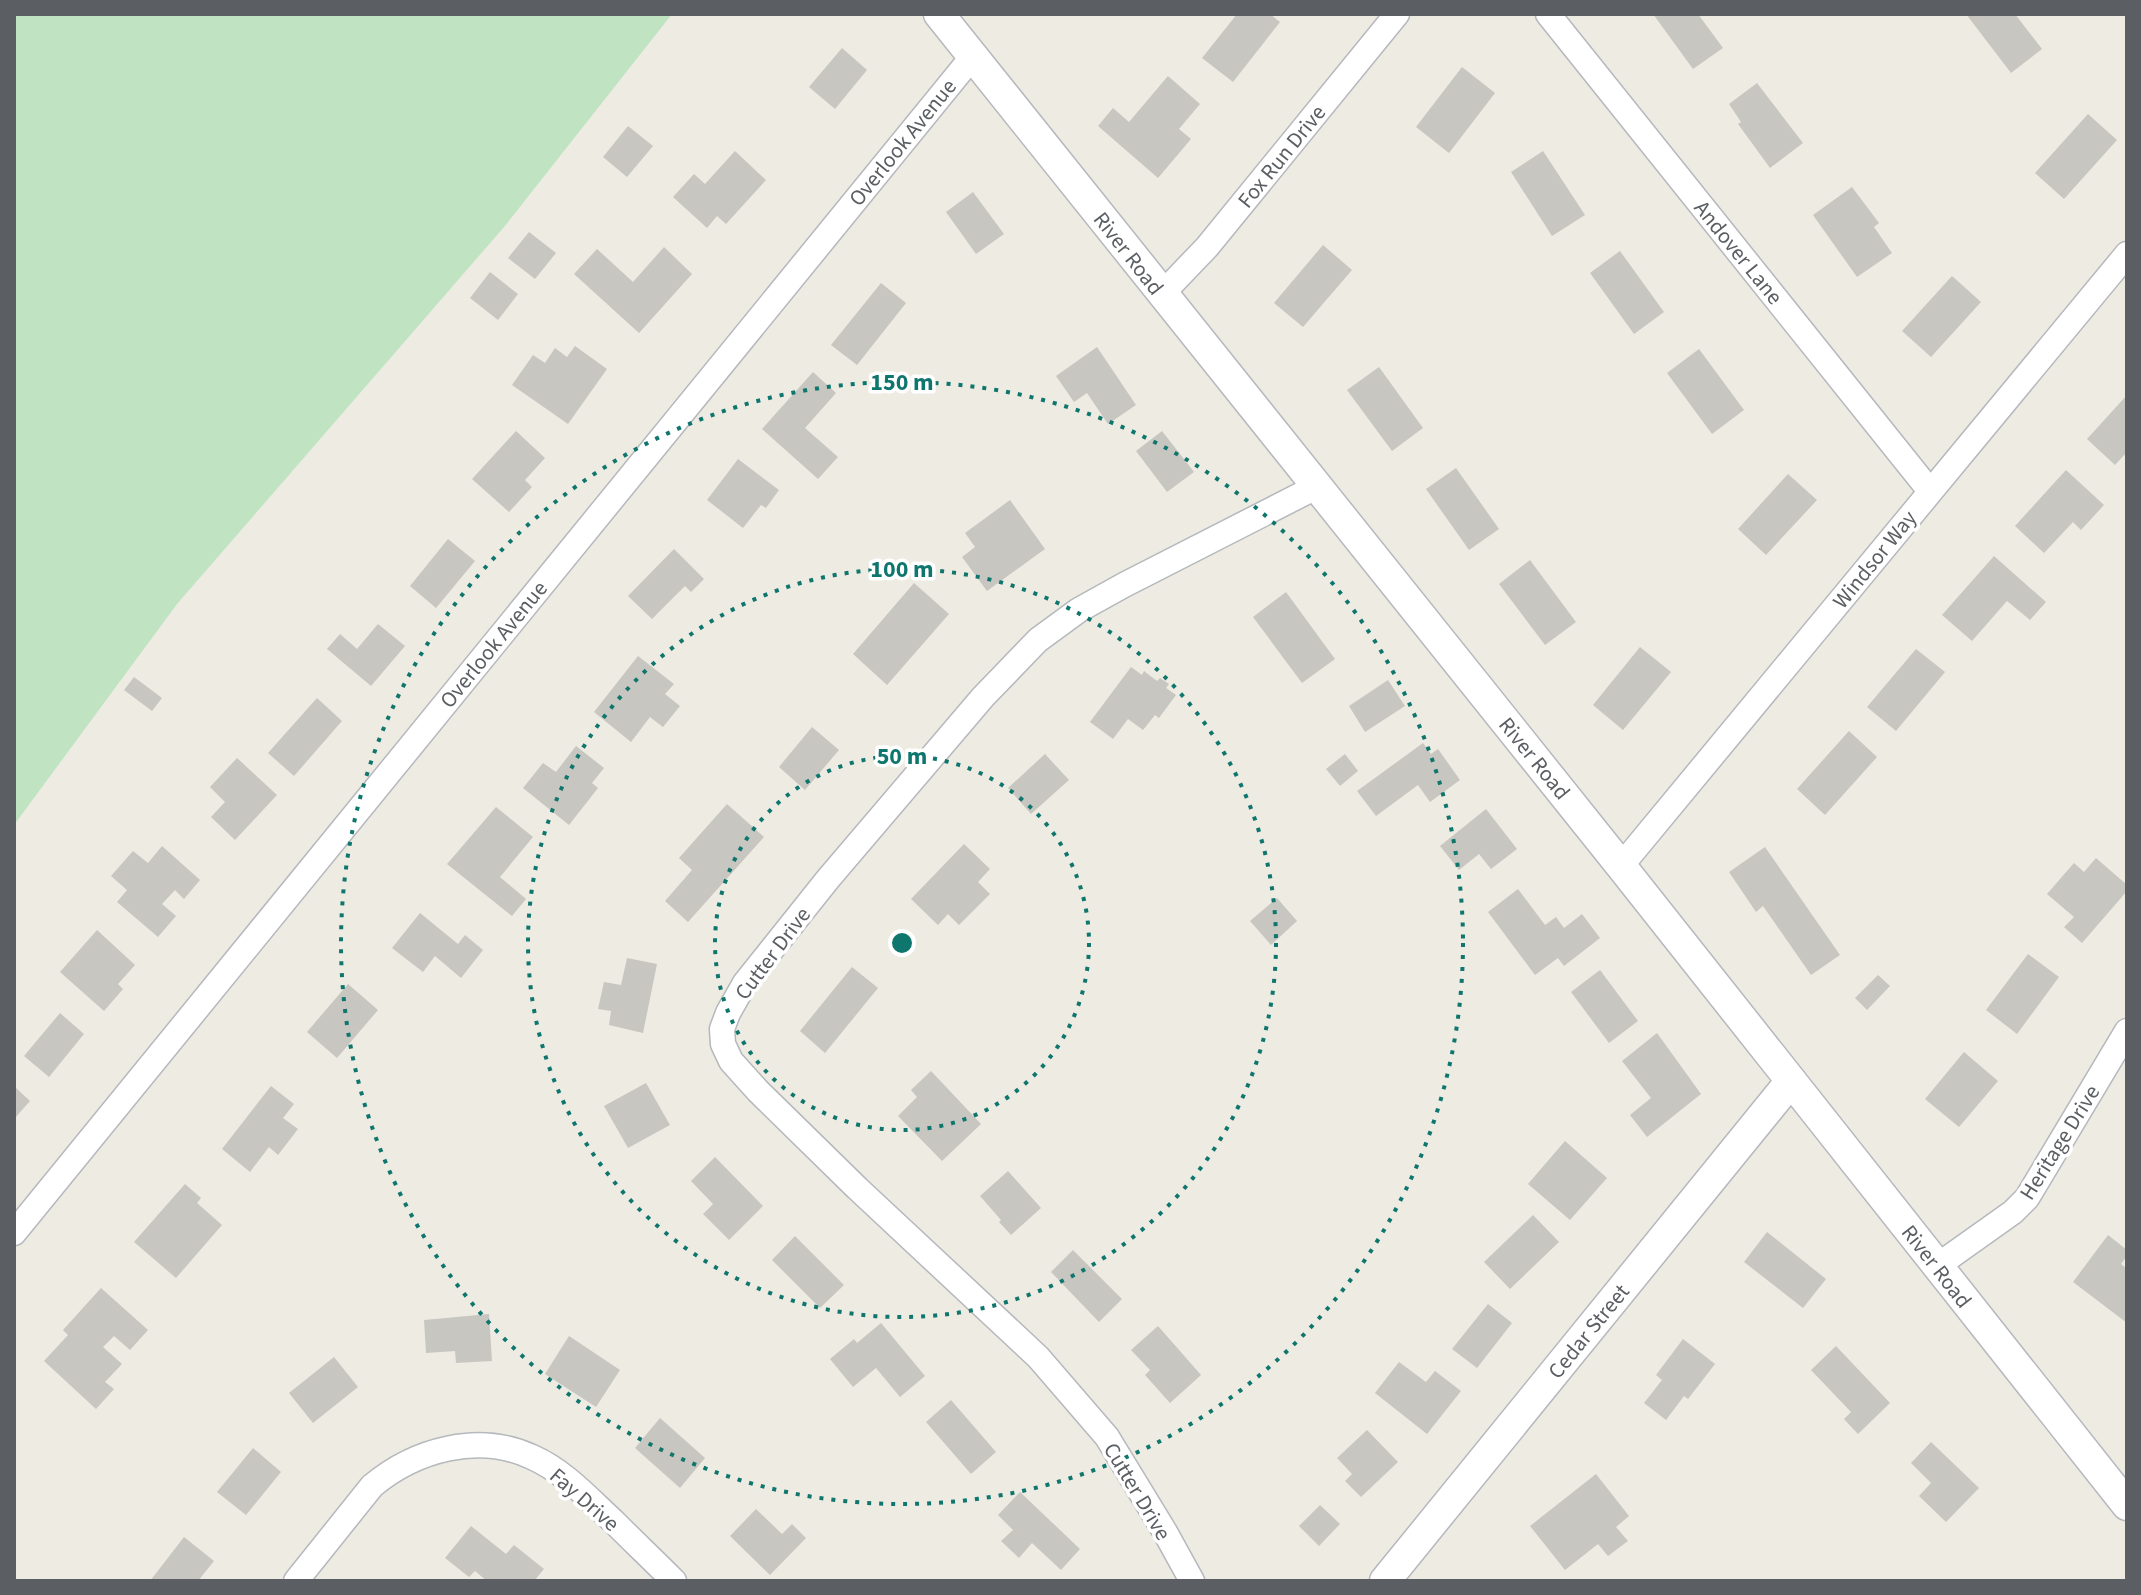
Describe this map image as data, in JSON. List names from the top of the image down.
{
  "streets": {
    "street": [
      "Overlook Avenue",
      "Fox Run Drive",
      "Andover Lane",
      "River Road",
      "Windsor Way",
      "Cutter Drive",
      "Heritage Drive",
      "Cedar Street",
      "Fay Drive"
    ]
  },
  "crossings": [
    ["Overlook Avenue", "River Road"],
    ["Fox Run Drive", "River Road"],
    ["Andover Lane", "Windsor Way"],
    ["River Road", "Windsor Way"],
    ["River Road", "Cutter Drive"],
    ["River Road", "Heritage Drive"],
    ["River Road", "Cedar Street"]
  ],
  "rings": ["150 m", "100 m", "50 m"]
}
